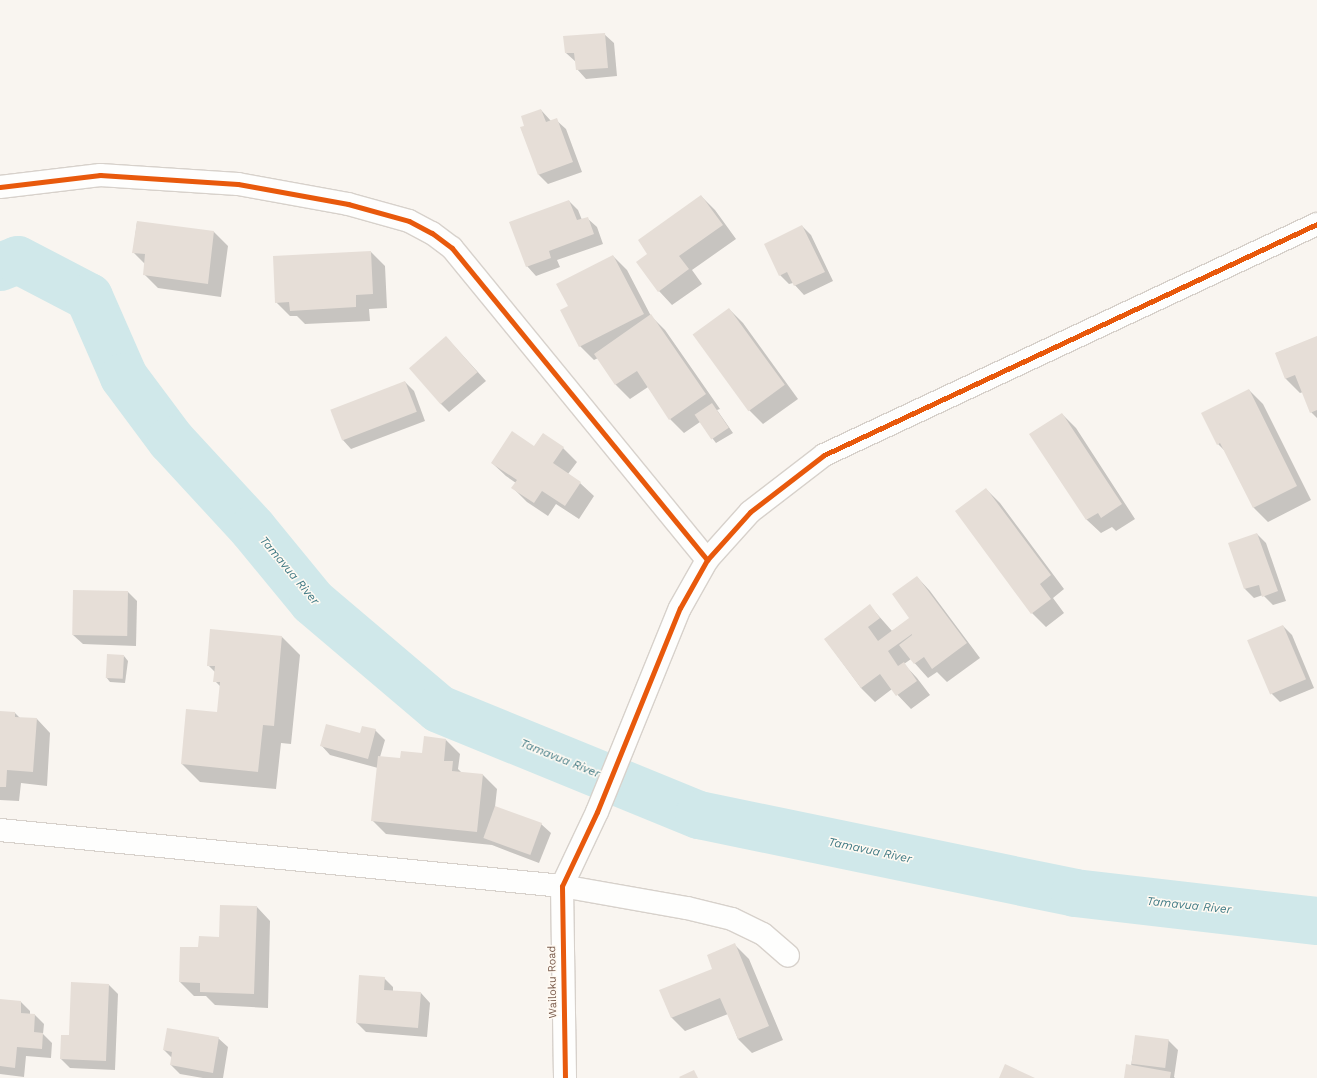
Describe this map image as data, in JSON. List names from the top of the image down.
{
  "streets": {
    "street": ["Wailoku Road"]
  },
  "water": ["Tamavua River"]
}
